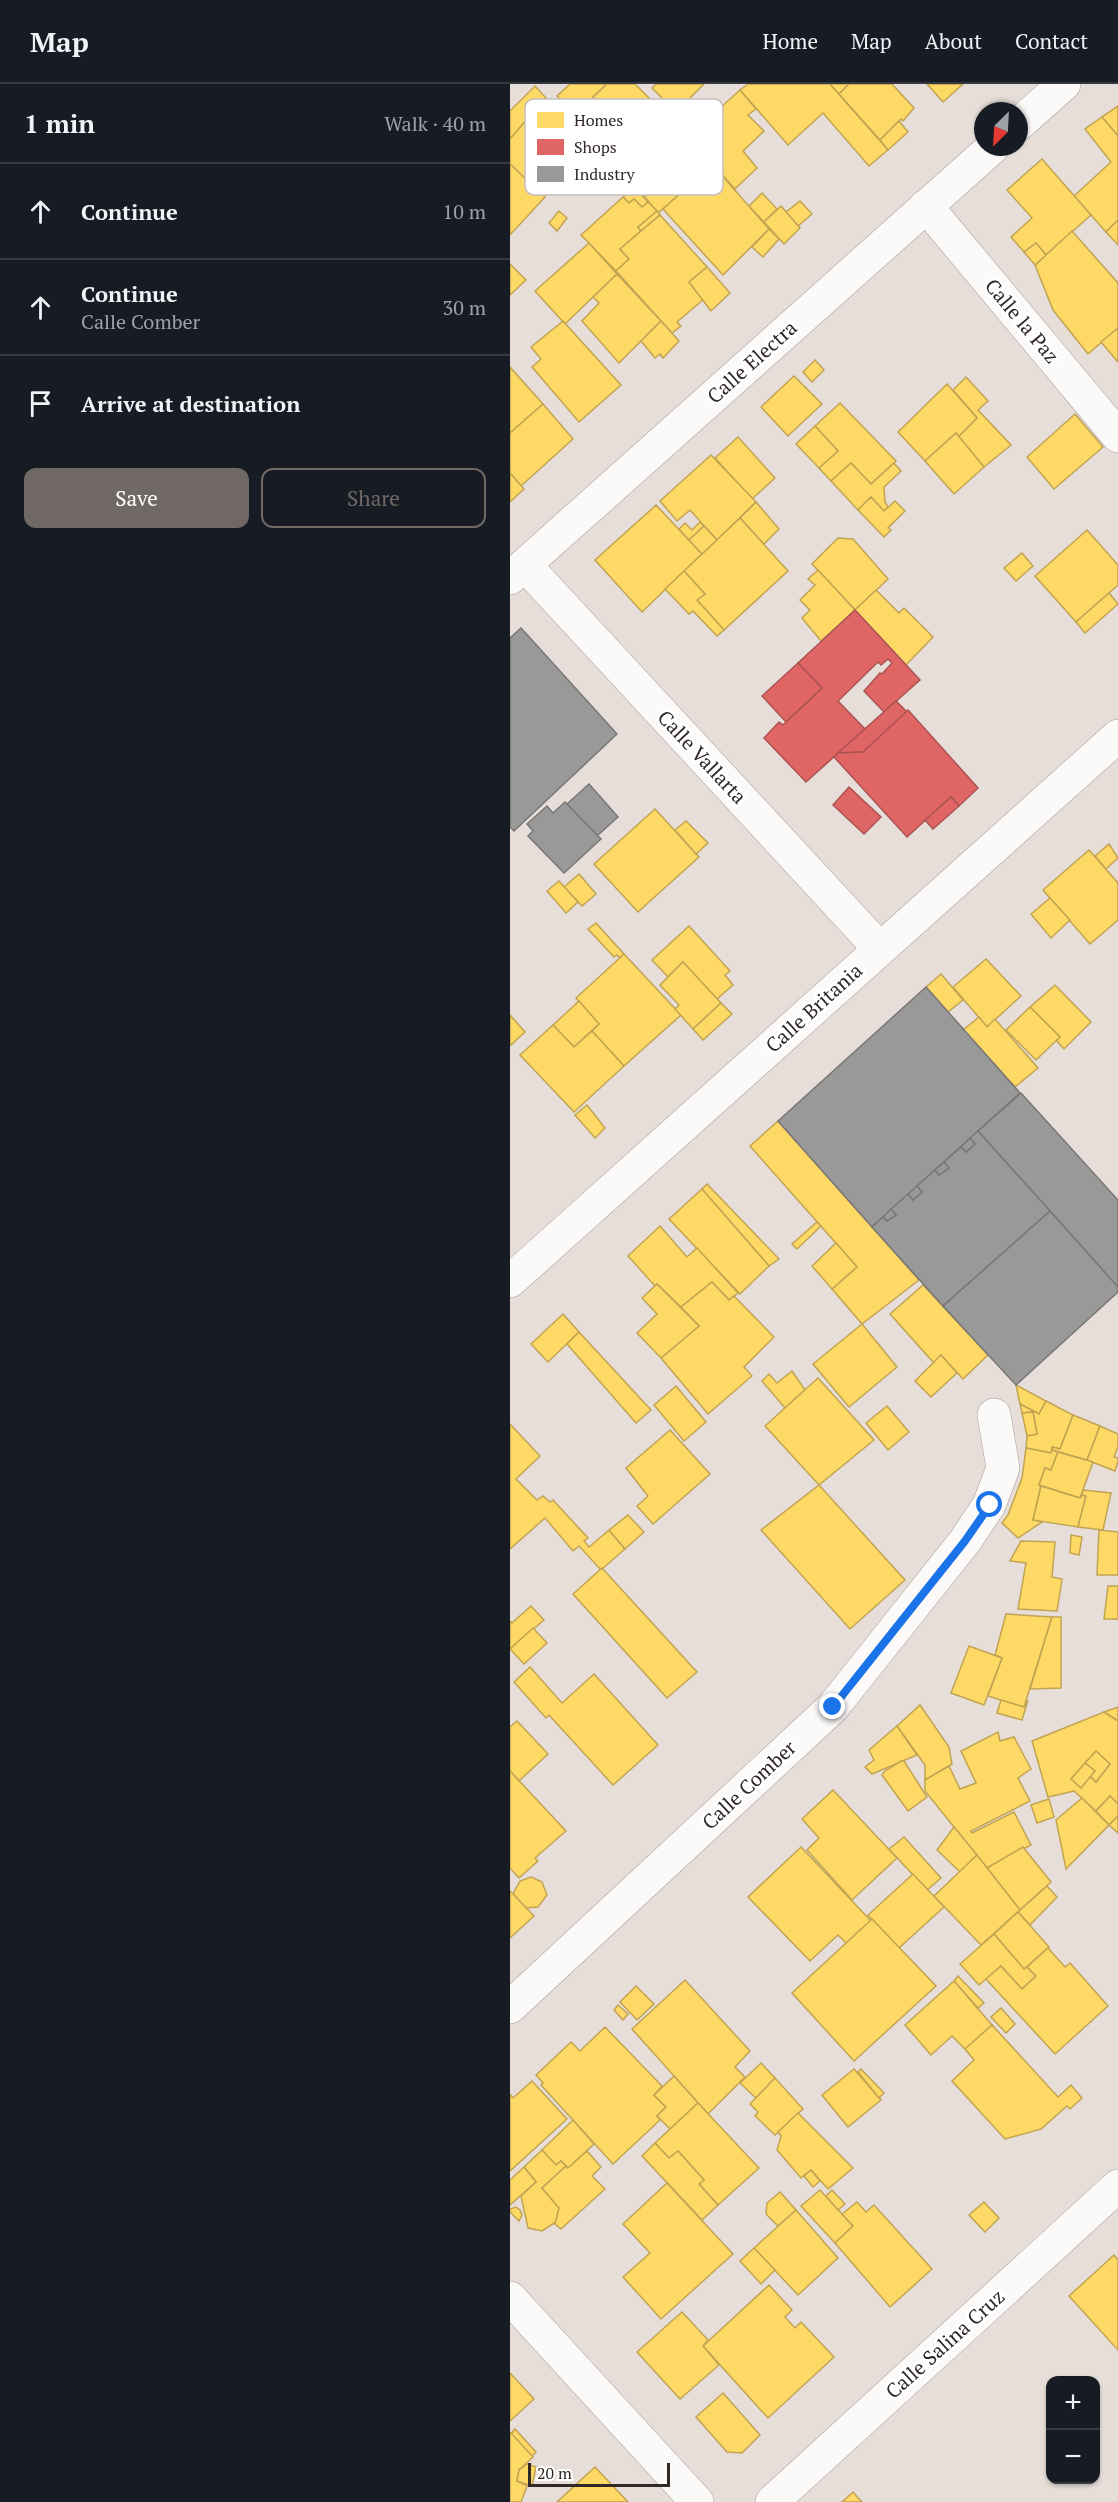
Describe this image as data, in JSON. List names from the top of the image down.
{
  "streets": {
    "street": [
      "Calle la Paz",
      "Calle Electra",
      "Calle Vallarta",
      "Calle Britania",
      "Calle Comber",
      "Calle Salina Cruz"
    ]
  },
  "crossings": [
    ["Calle la Paz", "Calle Electra"],
    ["Calle Electra", "Calle Vallarta"],
    ["Calle Vallarta", "Calle Britania"]
  ],
  "legend": ["Homes", "Shops", "Industry"],
  "scale_bar": "20 m",
  "north": "bottom left",
  "page": {
    "header": "Map",
    "nav": [
      "Home",
      "Map",
      "About",
      "Contact"
    ],
    "heading": ["1 min", "Walk · 40 m"],
    "list": [
      ["Continue", "10 m"],
      ["Continue", "Calle Comber", "30 m"],
      "Arrive at destination"
    ],
    "buttons": ["Save", "Share"],
    "map_buttons": ["+", "−"],
    "scale": "20 m"
  }
}
